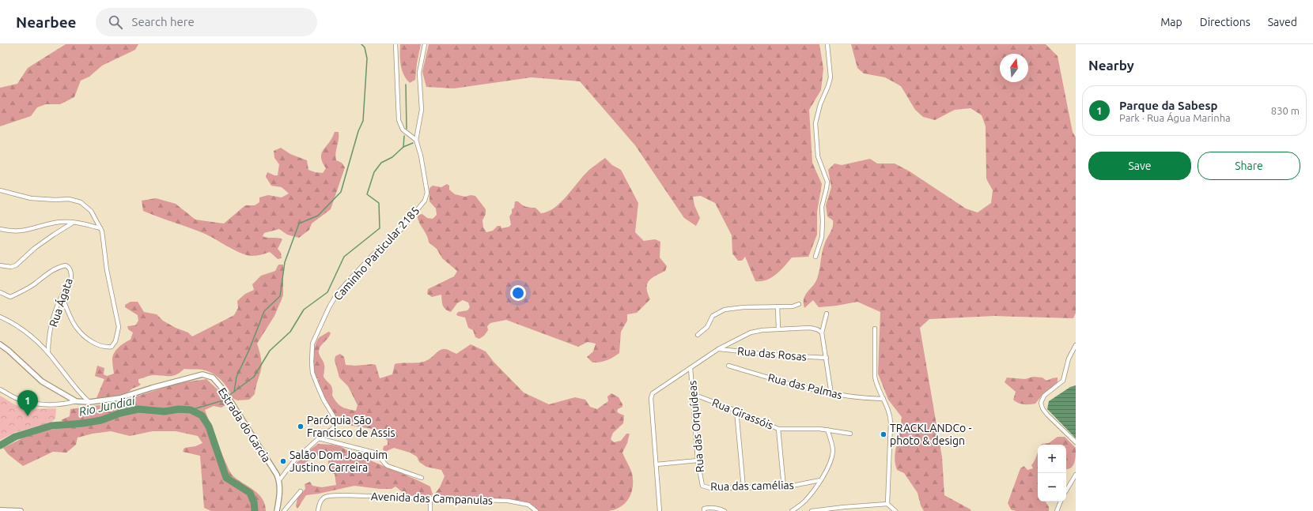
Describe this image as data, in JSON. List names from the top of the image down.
{
  "streets": {
    "street": [
      "Caminho Particular 2185",
      "Rua Ágata",
      "Rua das Rosas",
      "Rua das Palmas",
      "Rua Girassóis",
      "Estrada do Garcia",
      "Rua das Orquídeas",
      "Rua das camélias",
      "Avenida das Campanulas"
    ]
  },
  "crossings": [
    ["Rua Girassóis", "Rua das Orquídeas"],
    ["Rua das Orquídeas", "Rua das camélias"]
  ],
  "water": ["Rio Jundiaí"],
  "places": ["Paróquia São Francisco de Assis", "TRACKLANDCo - photo & design", "Salão Dom Joaquim Justino Carreira"],
  "north": "top",
  "page": {
    "header": "Nearbee",
    "search": "Search here",
    "nav": ["Map", "Directions", "Saved"],
    "heading": "Nearby",
    "list": [
      {
        "mark": "1",
        "name": "Parque da Sabesp",
        "note": "Park · Rua Água Marinha",
        "value": "830 m"
      }
    ],
    "buttons": ["Save", "Share"],
    "pins": "1",
    "map_buttons": ["+", "−"]
  }
}
